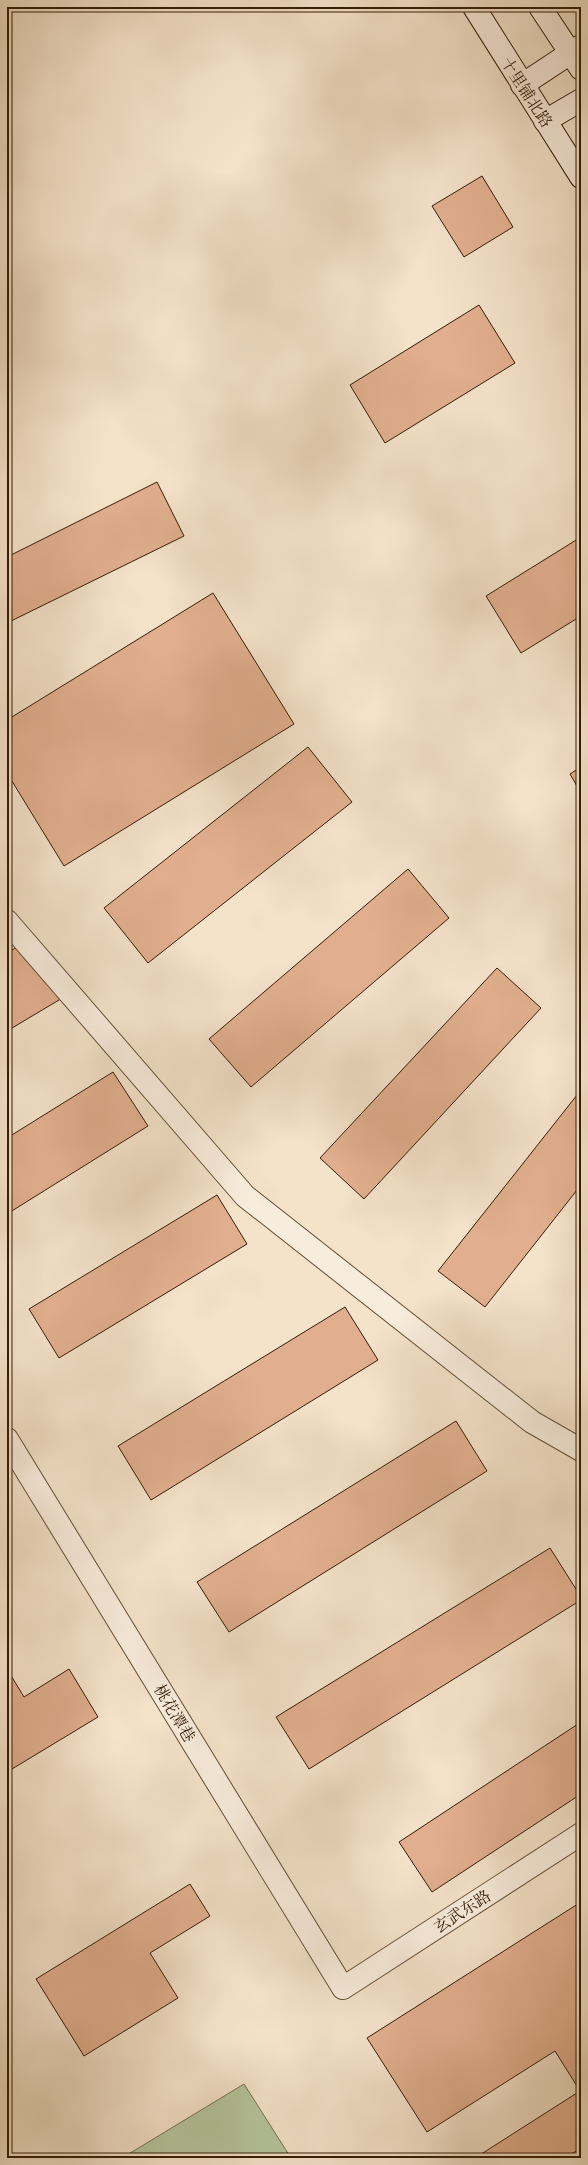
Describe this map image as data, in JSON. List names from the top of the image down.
{
  "streets": {
    "street": ["十里铺北路", "桃花潭巷", "玄武东路"]
  },
  "crossings": [
    ["桃花潭巷", "玄武东路"]
  ]
}
